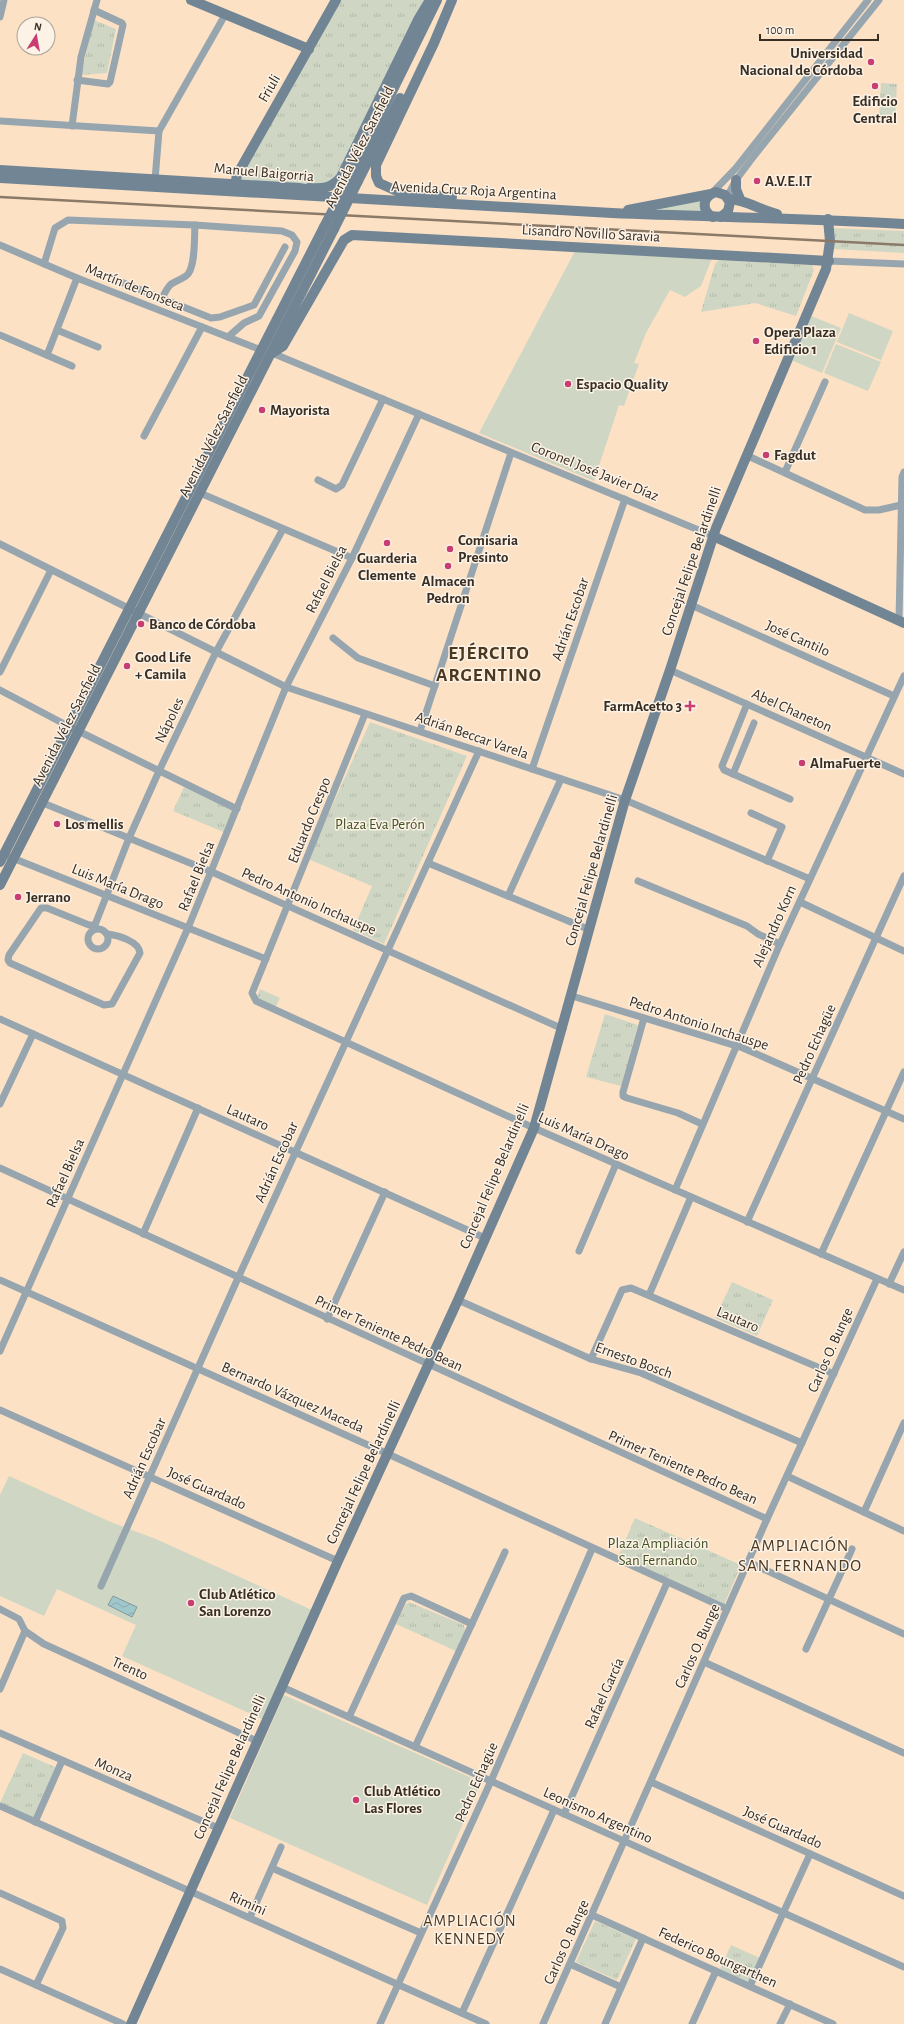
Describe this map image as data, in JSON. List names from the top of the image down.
{
  "streets": {
    "main road": [
      "Friuli",
      "Avenida Vélez Sarsfield",
      "Manuel Baigorria",
      "Avenida Cruz Roja Argentina",
      "Lisandro Novillo Saravia",
      "Coronel José Javier Díaz",
      "Concejal Felipe Belardinelli"
    ],
    "street": [
      "Martín de Fonseca",
      "Rafael Bielsa",
      "Adrián Escobar",
      "José Cantilo",
      "Abel Chaneton",
      "Nápoles",
      "Adrián Beccar Varela",
      "Eduardo Crespo",
      "Luis María Drago",
      "Pedro Antonio Inchauspe",
      "Alejandro Korn",
      "Pedro Echagüe",
      "Lautaro",
      "Primer Teniente Pedro Bean",
      "Carlos O. Bunge",
      "Ernesto Bosch",
      "Bernardo Vázquez Maceda",
      "José Guardado",
      "Trento",
      "Rafael García",
      "Monza",
      "Leonismo Argentino",
      "Rimini",
      "Federico Boungarthen"
    ]
  },
  "crossings": [
    ["Friuli", "Manuel Baigorria"],
    ["Avenida Vélez Sarsfield", "Lisandro Novillo Saravia"],
    ["Avenida Vélez Sarsfield", "Martín de Fonseca"],
    ["Avenida Vélez Sarsfield", "Coronel José Javier Díaz"],
    ["Avenida Vélez Sarsfield", "Adrián Beccar Varela"],
    ["Avenida Vélez Sarsfield", "Luis María Drago"],
    ["Avenida Vélez Sarsfield", "Pedro Antonio Inchauspe"],
    ["Manuel Baigorria", "Avenida Cruz Roja Argentina"],
    ["Avenida Cruz Roja Argentina", "Concejal Felipe Belardinelli"],
    ["Lisandro Novillo Saravia", "Coronel José Javier Díaz"],
    ["Lisandro Novillo Saravia", "Concejal Felipe Belardinelli"],
    ["Coronel José Javier Díaz", "Concejal Felipe Belardinelli"],
    ["Coronel José Javier Díaz", "Rafael Bielsa"],
    ["Coronel José Javier Díaz", "Adrián Escobar"],
    ["Concejal Felipe Belardinelli", "José Cantilo"],
    ["Concejal Felipe Belardinelli", "Abel Chaneton"],
    ["Concejal Felipe Belardinelli", "Adrián Beccar Varela"],
    ["Concejal Felipe Belardinelli", "Luis María Drago"],
    ["Concejal Felipe Belardinelli", "Pedro Antonio Inchauspe"],
    ["Concejal Felipe Belardinelli", "Lautaro"],
    ["Concejal Felipe Belardinelli", "Primer Teniente Pedro Bean"],
    ["Concejal Felipe Belardinelli", "Ernesto Bosch"],
    ["Concejal Felipe Belardinelli", "Bernardo Vázquez Maceda"],
    ["Concejal Felipe Belardinelli", "José Guardado"],
    ["Concejal Felipe Belardinelli", "Trento"],
    ["Concejal Felipe Belardinelli", "Monza"],
    ["Concejal Felipe Belardinelli", "Leonismo Argentino"],
    ["Concejal Felipe Belardinelli", "Rimini"],
    ["Rafael Bielsa", "Adrián Beccar Varela"],
    ["Rafael Bielsa", "Luis María Drago"],
    ["Rafael Bielsa", "Pedro Antonio Inchauspe"],
    ["Rafael Bielsa", "Lautaro"],
    ["Rafael Bielsa", "Primer Teniente Pedro Bean"],
    ["Rafael Bielsa", "Bernardo Vázquez Maceda"],
    ["Adrián Escobar", "Adrián Beccar Varela"],
    ["Adrián Escobar", "Luis María Drago"],
    ["Adrián Escobar", "Pedro Antonio Inchauspe"],
    ["Adrián Escobar", "Lautaro"],
    ["Adrián Escobar", "Primer Teniente Pedro Bean"],
    ["Adrián Escobar", "Bernardo Vázquez Maceda"],
    ["Adrián Escobar", "José Guardado"],
    ["José Cantilo", "Alejandro Korn"],
    ["Abel Chaneton", "Alejandro Korn"],
    ["Nápoles", "Adrián Beccar Varela"],
    ["Nápoles", "Luis María Drago"],
    ["Nápoles", "Pedro Antonio Inchauspe"],
    ["Adrián Beccar Varela", "Eduardo Crespo"],
    ["Adrián Beccar Varela", "Alejandro Korn"],
    ["Eduardo Crespo", "Luis María Drago"],
    ["Eduardo Crespo", "Pedro Antonio Inchauspe"],
    ["Luis María Drago", "Alejandro Korn"],
    ["Luis María Drago", "Pedro Echagüe"],
    ["Luis María Drago", "Carlos O. Bunge"],
    ["Pedro Antonio Inchauspe", "Alejandro Korn"],
    ["Pedro Antonio Inchauspe", "Pedro Echagüe"],
    ["Pedro Echagüe", "Bernardo Vázquez Maceda"],
    ["Pedro Echagüe", "Leonismo Argentino"],
    ["Pedro Echagüe", "Rimini"],
    ["Lautaro", "Carlos O. Bunge"],
    ["Lautaro", "Ernesto Bosch"],
    ["Primer Teniente Pedro Bean", "Carlos O. Bunge"],
    ["Carlos O. Bunge", "Ernesto Bosch"],
    ["Carlos O. Bunge", "Bernardo Vázquez Maceda"],
    ["Carlos O. Bunge", "José Guardado"],
    ["Carlos O. Bunge", "Leonismo Argentino"],
    ["Carlos O. Bunge", "Federico Boungarthen"],
    ["Bernardo Vázquez Maceda", "Rafael García"],
    ["Rafael García", "Leonismo Argentino"]
  ],
  "districts": ["EJÉRCITO ARGENTINO", "AMPLIACIÓN SAN FERNANDO", "AMPLIACIÓN KENNEDY"],
  "parks": ["Plaza Eva Perón", "Plaza Ampliación San Fernando"],
  "places": {
    "other": [
      "Universidad Nacional de Córdoba",
      "Edificio Central",
      "A.V.E.I.T",
      "Opera Plaza Edificio 1",
      "Espacio Quality",
      "Mayorista",
      "Fagdut",
      "Guarderia Clemente",
      "Comisaria Presinto",
      "Almacen Pedron",
      "Banco de Córdoba",
      "Good Life + Camila",
      "AlmaFuerte",
      "Los mellis",
      "Jerrano",
      "Club Atlético San Lorenzo",
      "Club Atlético Las Flores"
    ],
    "health": ["FarmAcetto 3"]
  },
  "scale_bar": "100 m",
  "north": "top"
}
